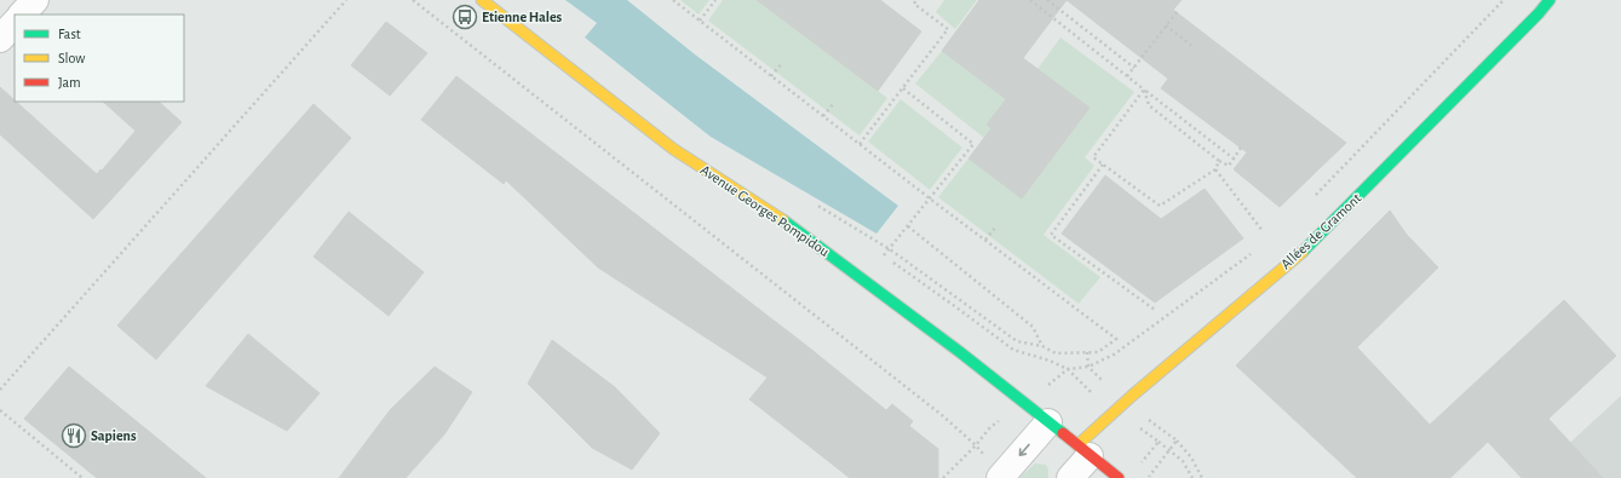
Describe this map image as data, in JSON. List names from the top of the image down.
{
  "streets": {
    "main road": ["Avenue Georges Pompidou", "Allées de Gramont"]
  },
  "crossings": [
    ["Avenue Georges Pompidou", "Allées de Gramont"]
  ],
  "places": {
    "bus stop": ["Etienne Hales"],
    "restaurant": ["Sapiens"]
  },
  "legend": ["Fast", "Slow", "Jam"]
}
